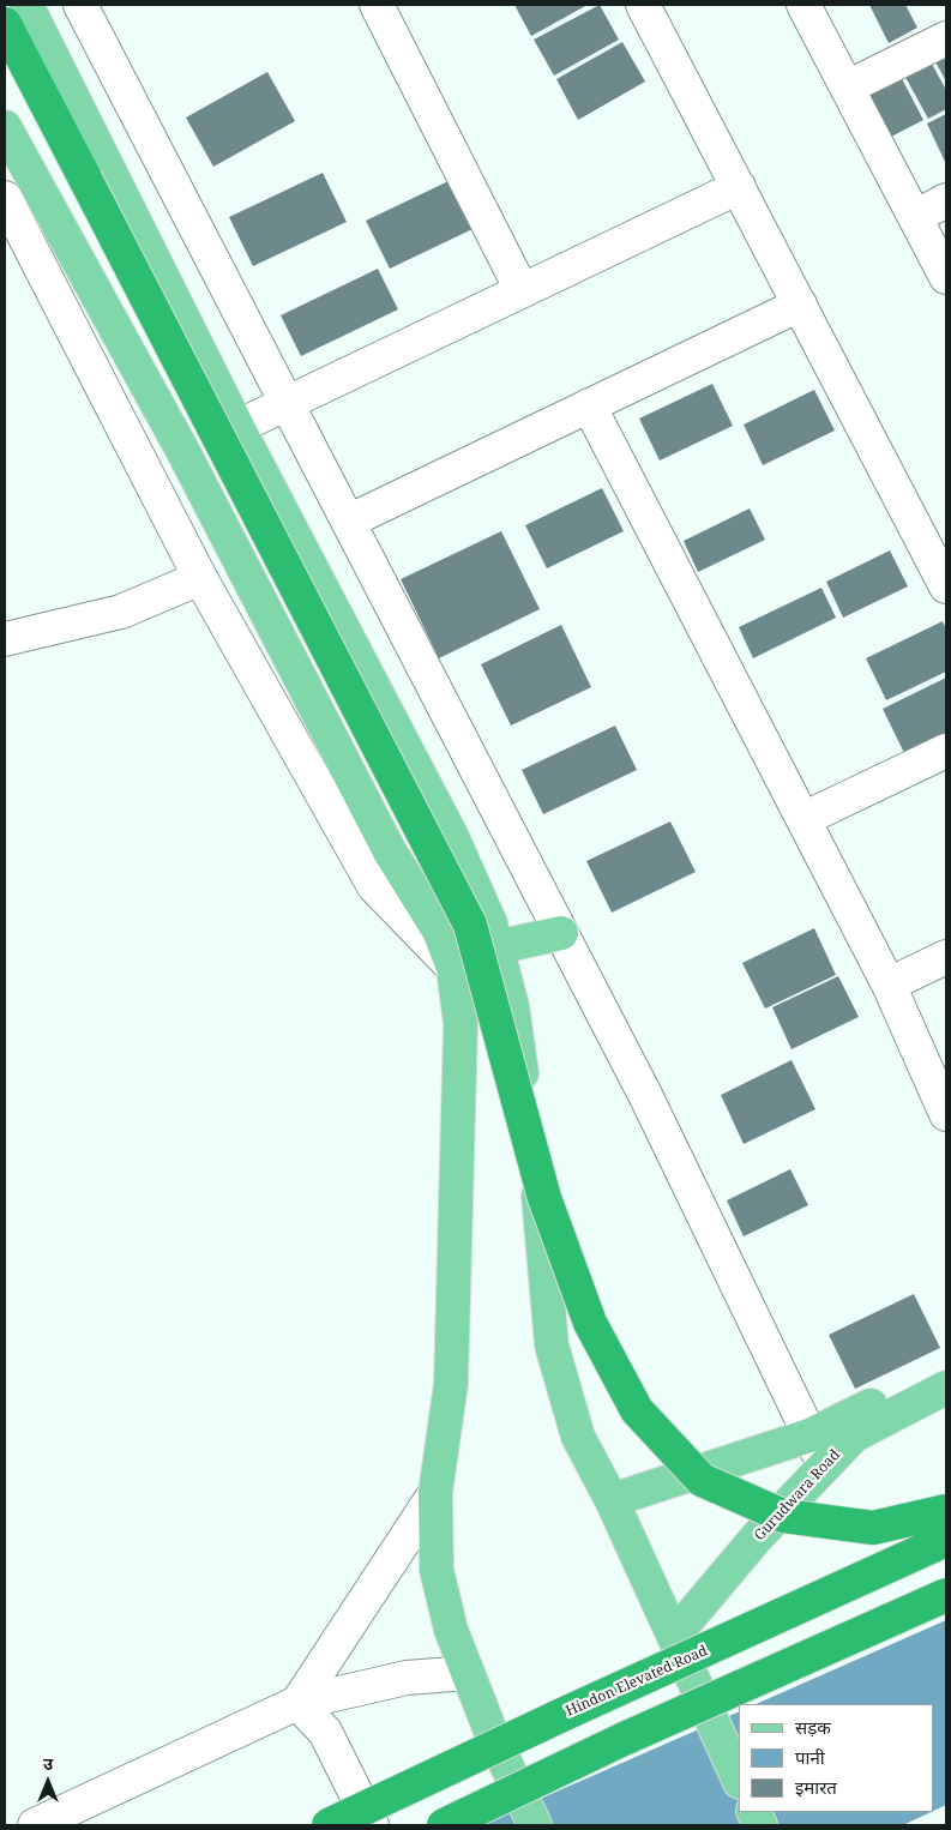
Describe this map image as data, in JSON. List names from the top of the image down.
{
  "streets": {
    "highway": ["Hindon Elevated Road"],
    "main road": ["Gurudwara Road"]
  },
  "legend": ["सड़क", "पानी", "इमारत"],
  "north": "top"
}
